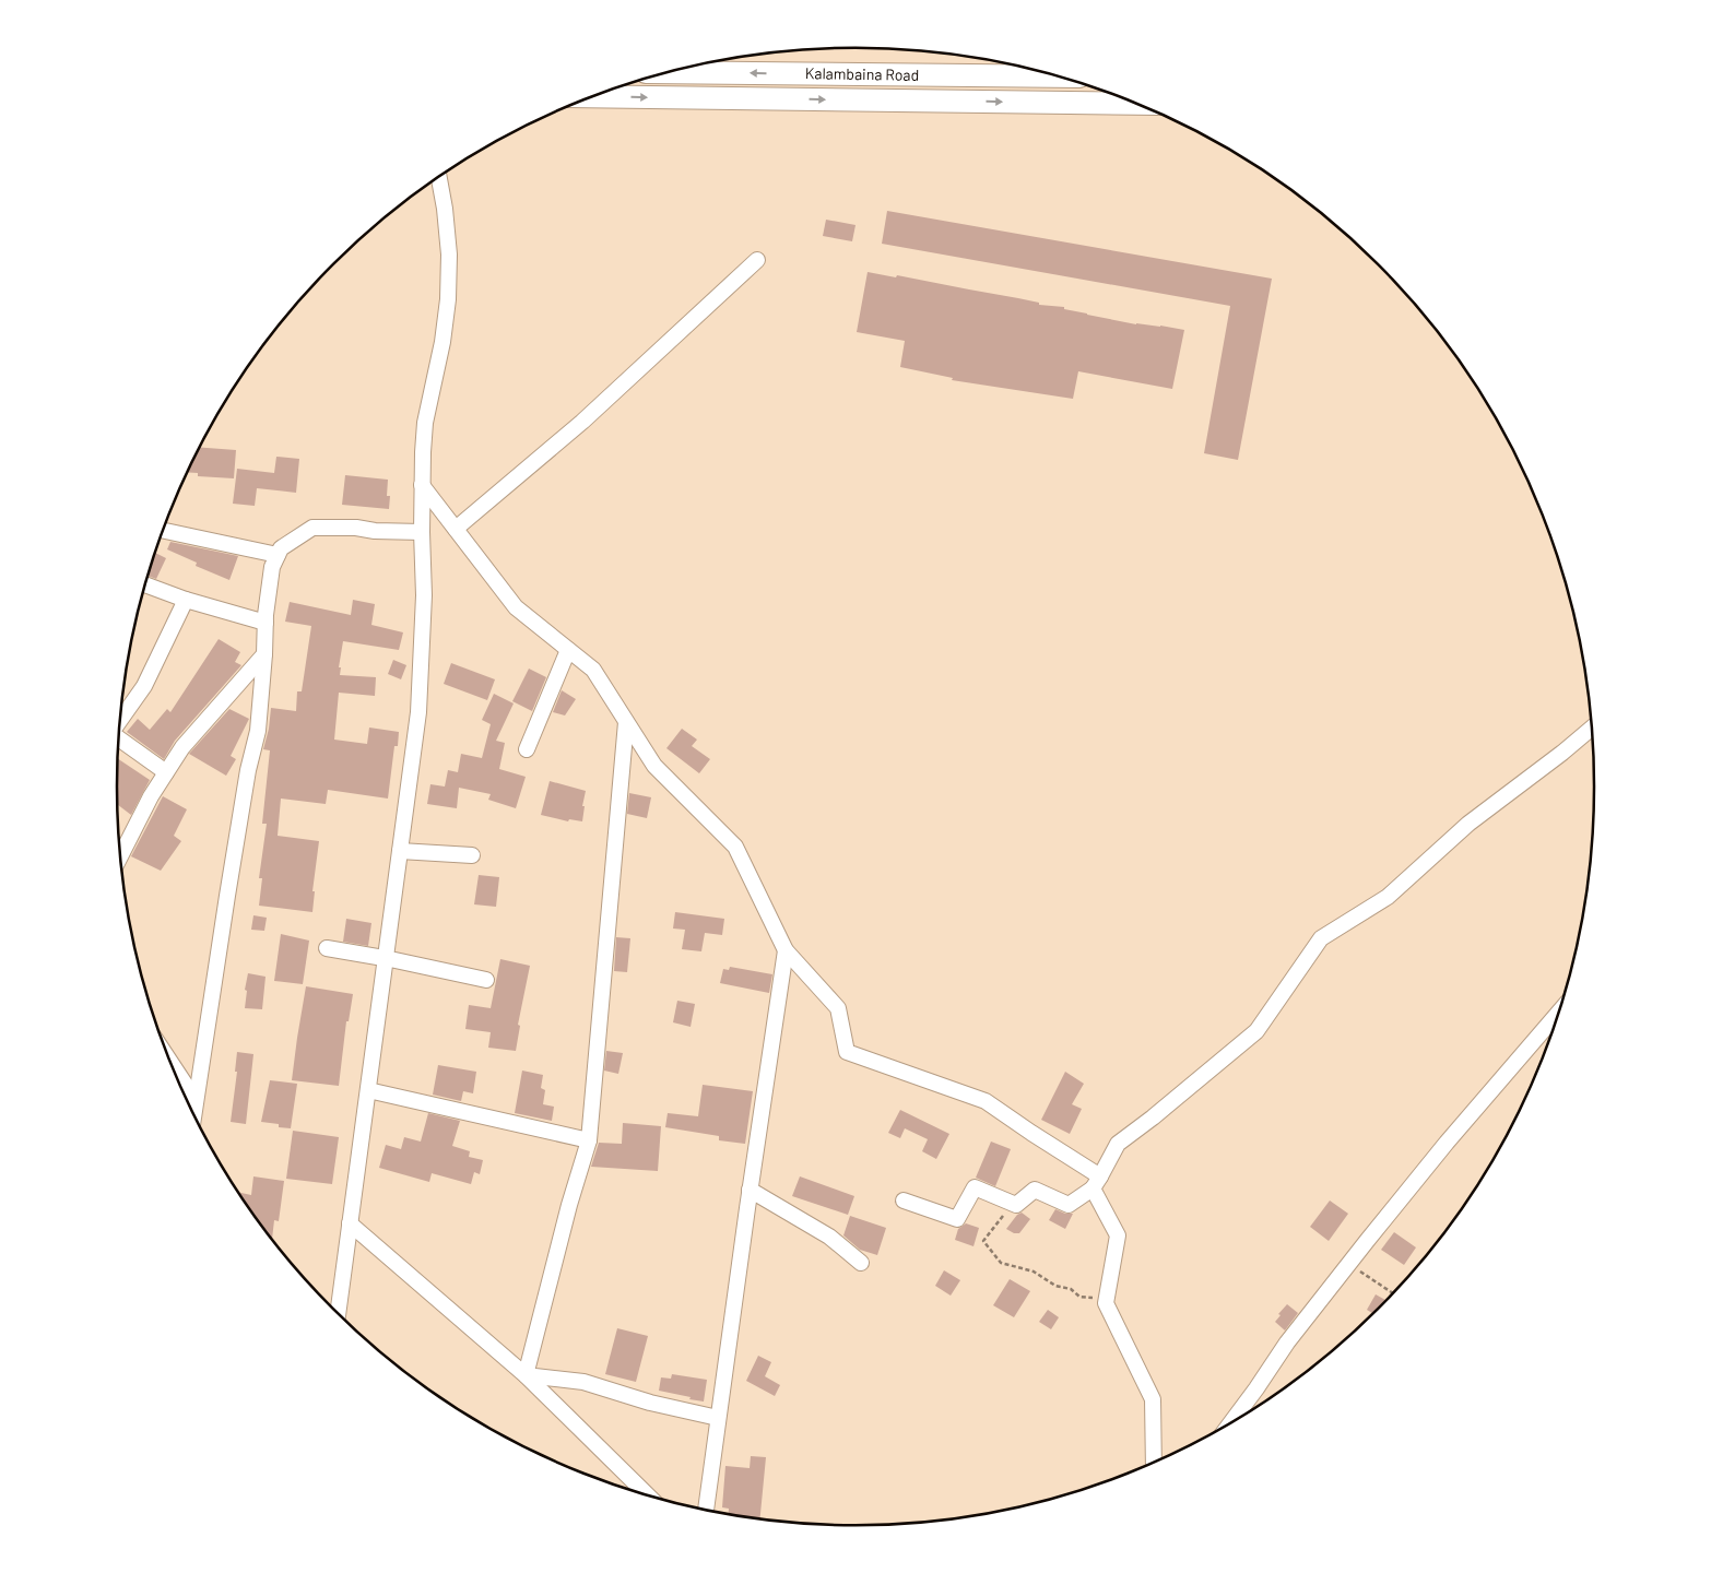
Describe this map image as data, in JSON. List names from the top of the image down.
{
  "streets": {
    "main road": ["Kalambaina Road"]
  }
}
